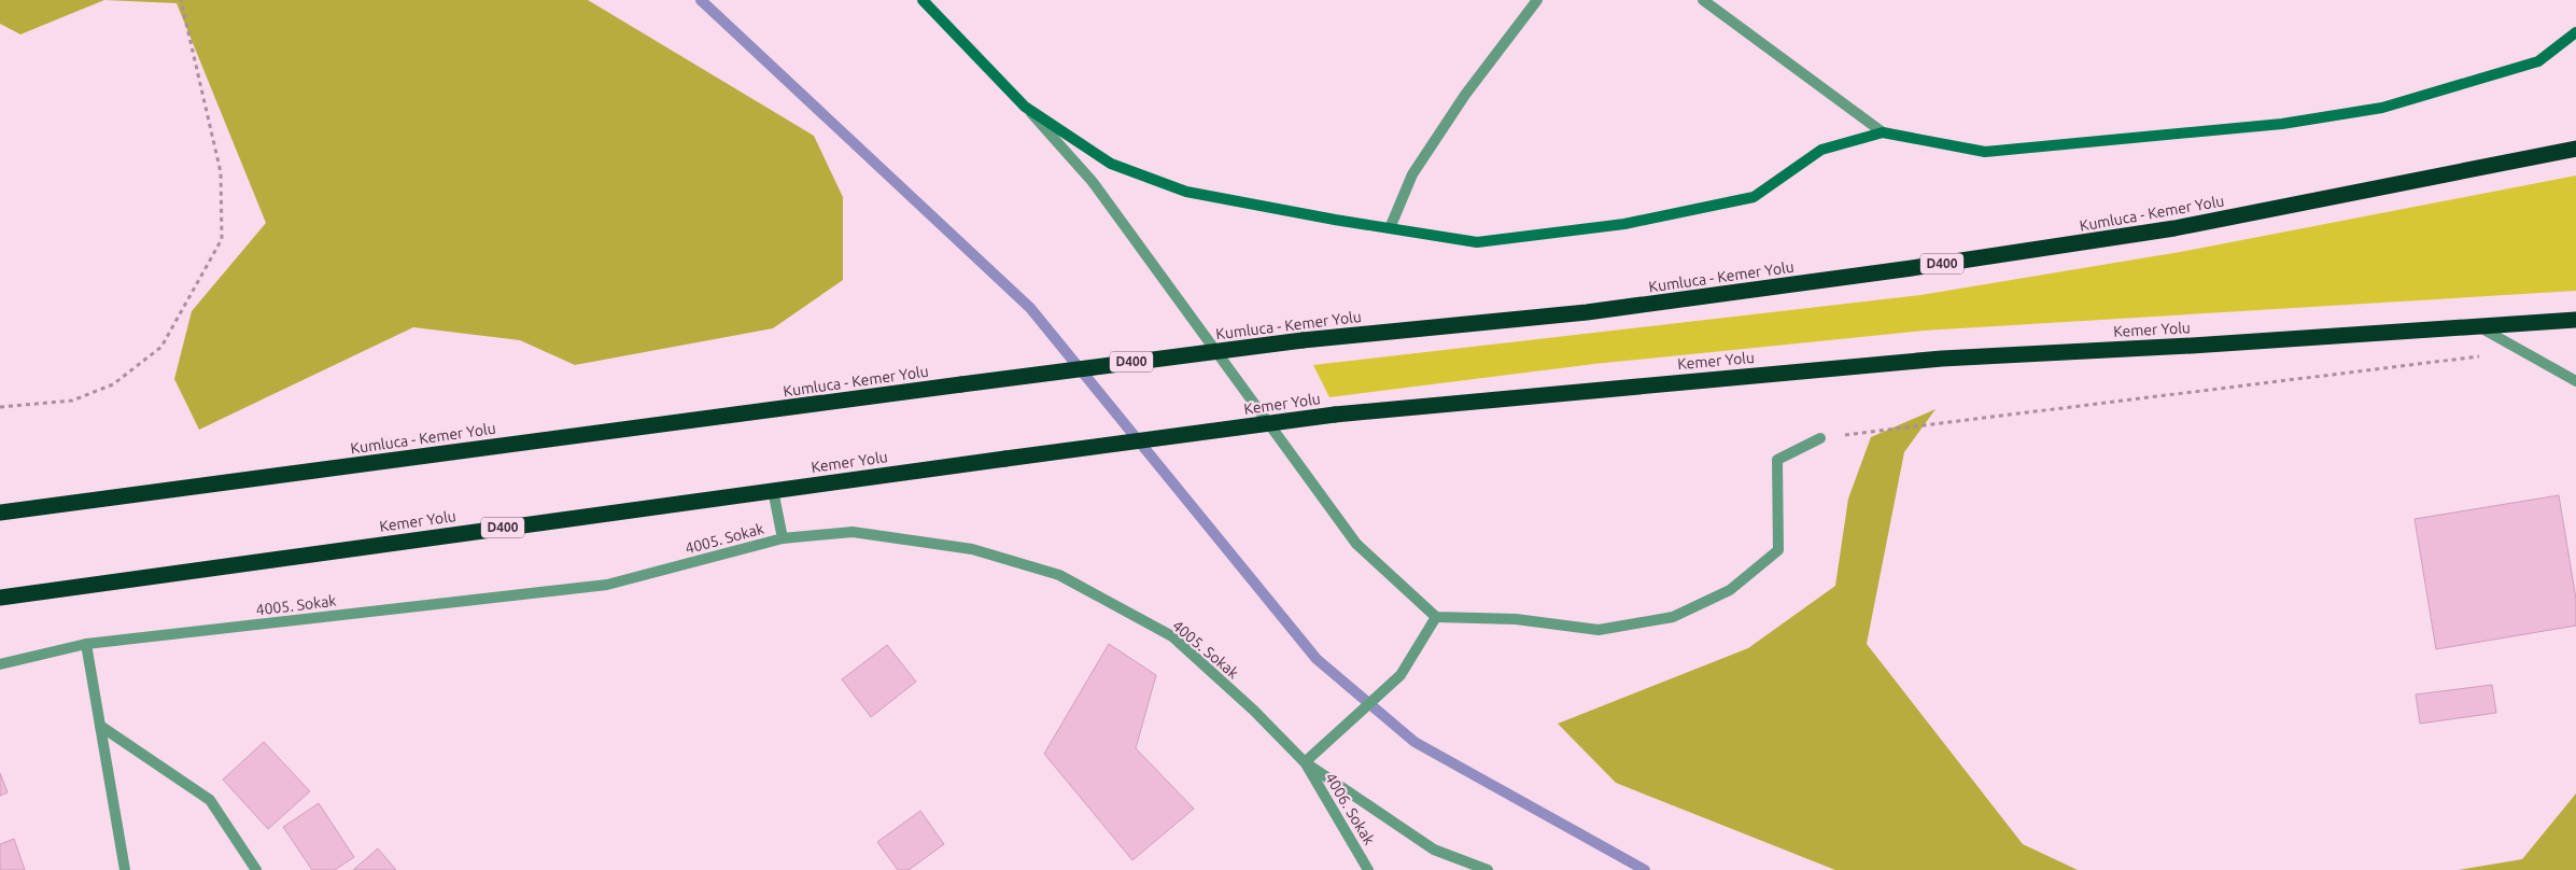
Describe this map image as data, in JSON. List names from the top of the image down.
{
  "streets": {
    "highway": ["Kumluca - Kemer Yolu", "D400", "Kemer Yolu"],
    "street": ["4005. Sokak", "4006. Sokak"]
  },
  "crossings": [
    ["4005. Sokak", "4006. Sokak"]
  ]
}
